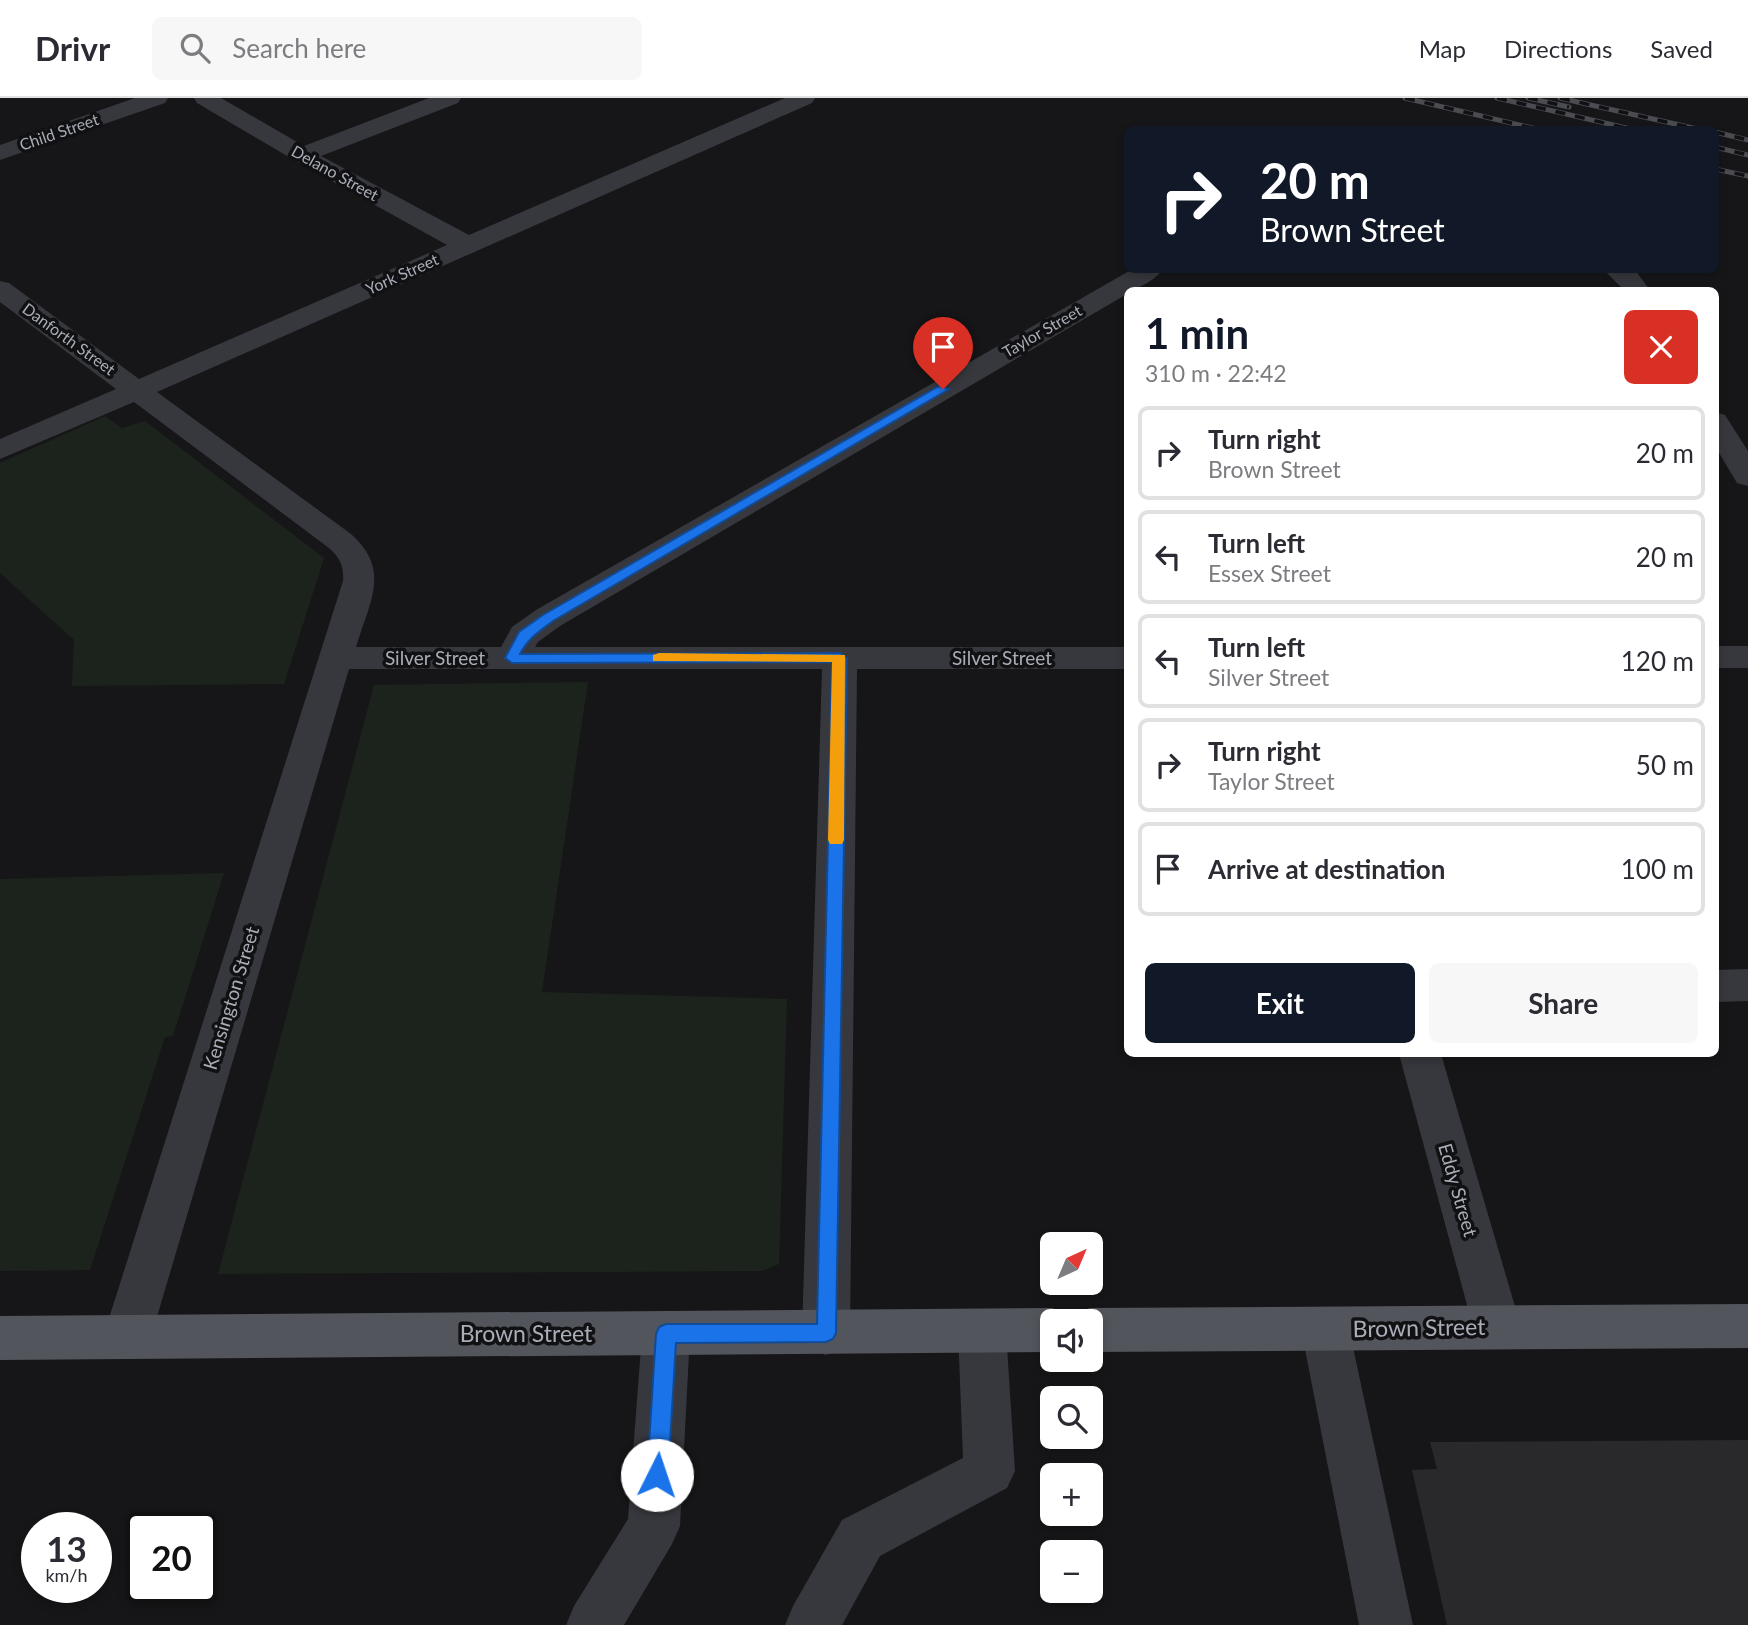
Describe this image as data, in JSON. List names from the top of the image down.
{
  "streets": {
    "main road": ["Brown Street"],
    "street": [
      "Child Street",
      "Delano Street",
      "York Street",
      "Taylor Street",
      "Danforth Street",
      "Silver Street",
      "Kensington Street",
      "Eddy Street"
    ]
  },
  "crossings": [
    ["Delano Street", "York Street"],
    ["York Street", "Danforth Street"],
    ["Taylor Street", "Silver Street"],
    ["Silver Street", "Kensington Street"],
    ["Kensington Street", "Brown Street"],
    ["Eddy Street", "Brown Street"]
  ],
  "north": "top right",
  "page": {
    "header": "Drivr",
    "search": "Search here",
    "nav": ["Map", "Directions", "Saved"],
    "turn": ["20 m", "Brown Street"],
    "heading": ["1 min", "310 m · 22:42"],
    "list": [
      {
        "name": "Turn right",
        "note": "Brown Street",
        "value": "20 m"
      },
      {
        "name": "Turn left",
        "note": "Essex Street",
        "value": "20 m"
      },
      {
        "name": "Turn left",
        "note": "Silver Street",
        "value": "120 m"
      },
      {
        "name": "Turn right",
        "note": "Taylor Street",
        "value": "50 m"
      },
      {
        "name": "Arrive at destination",
        "value": "100 m"
      }
    ],
    "buttons": ["Exit", "Share"],
    "map_buttons": ["+", "−"],
    "speed": "13 km/h",
    "limit": "20"
  }
}
